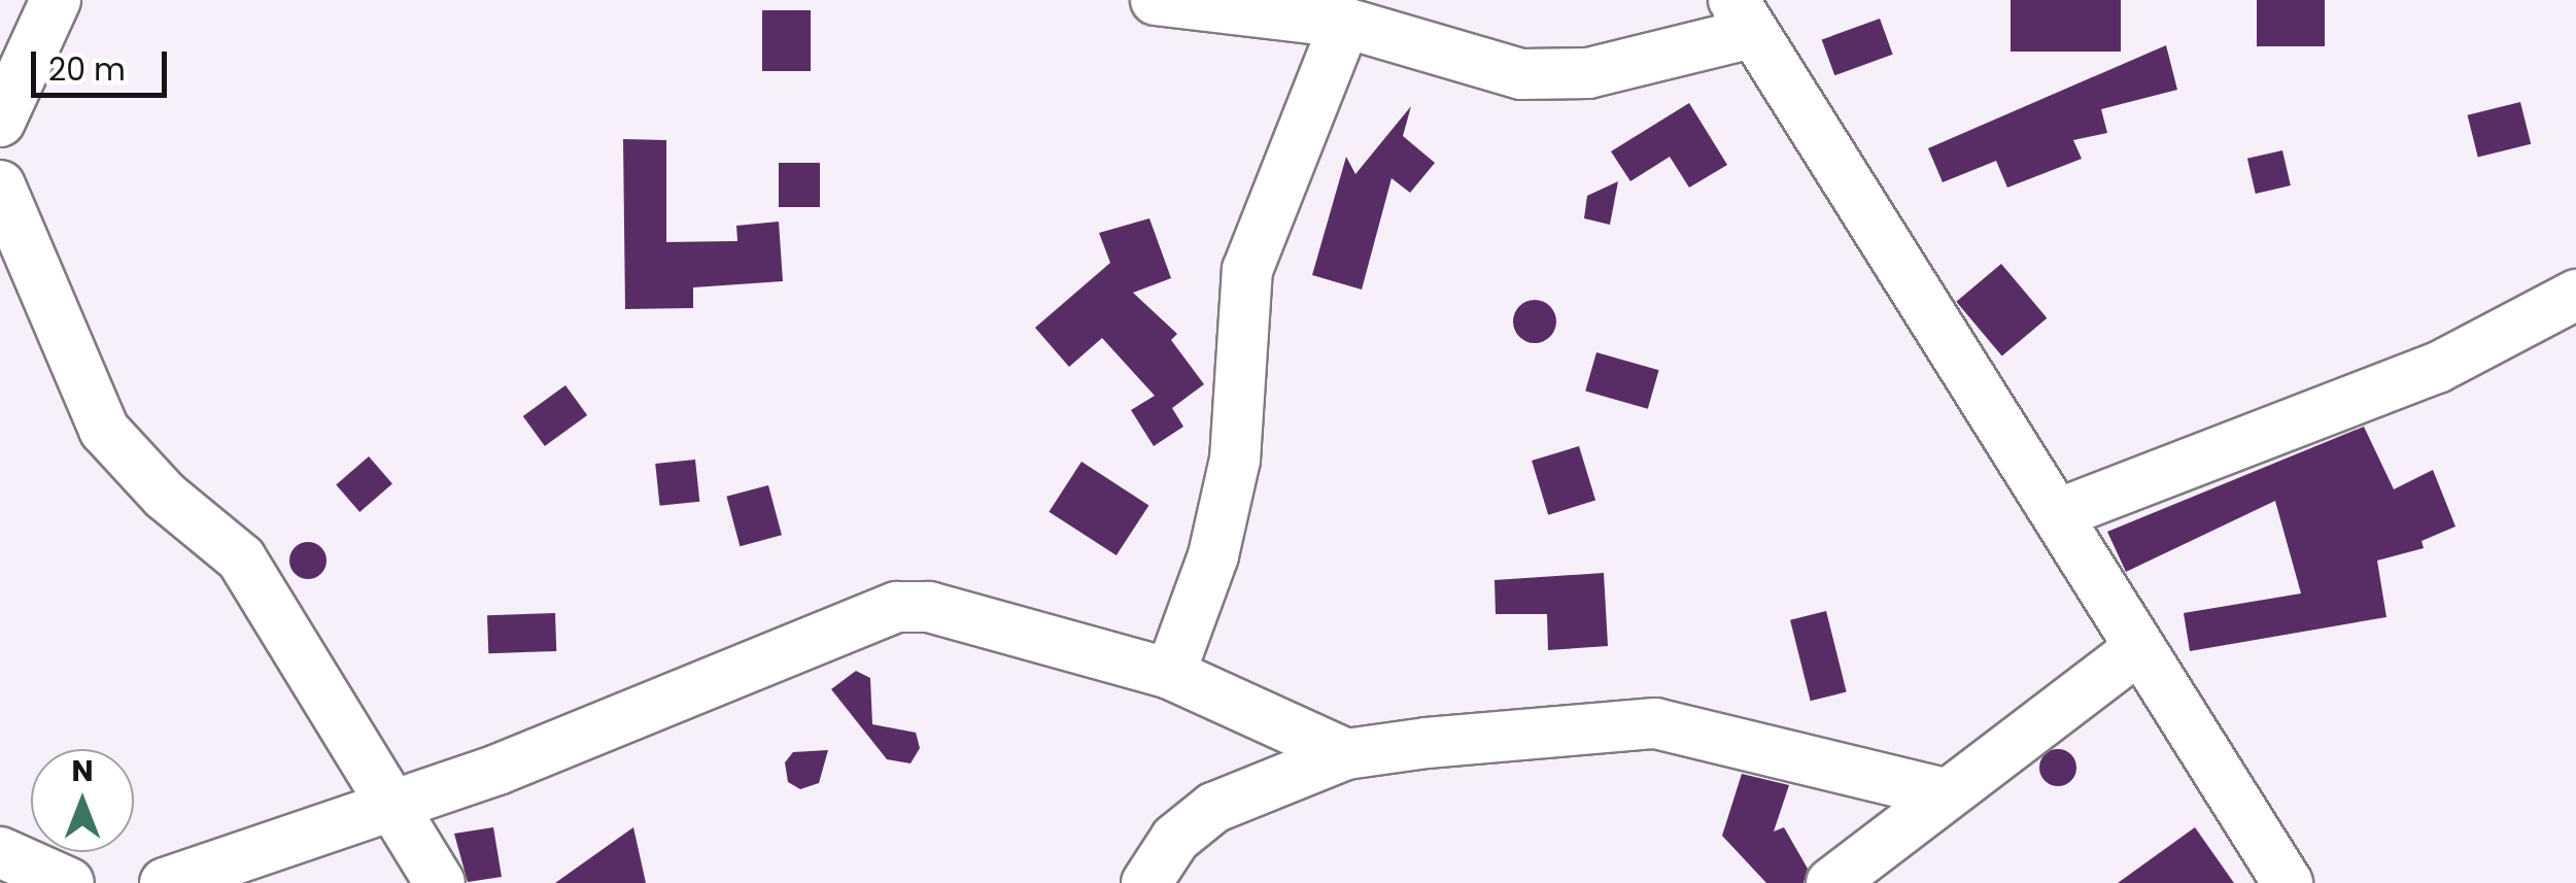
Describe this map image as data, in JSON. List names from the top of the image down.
{
  "scale_bar": "20 m",
  "north": "top"
}
